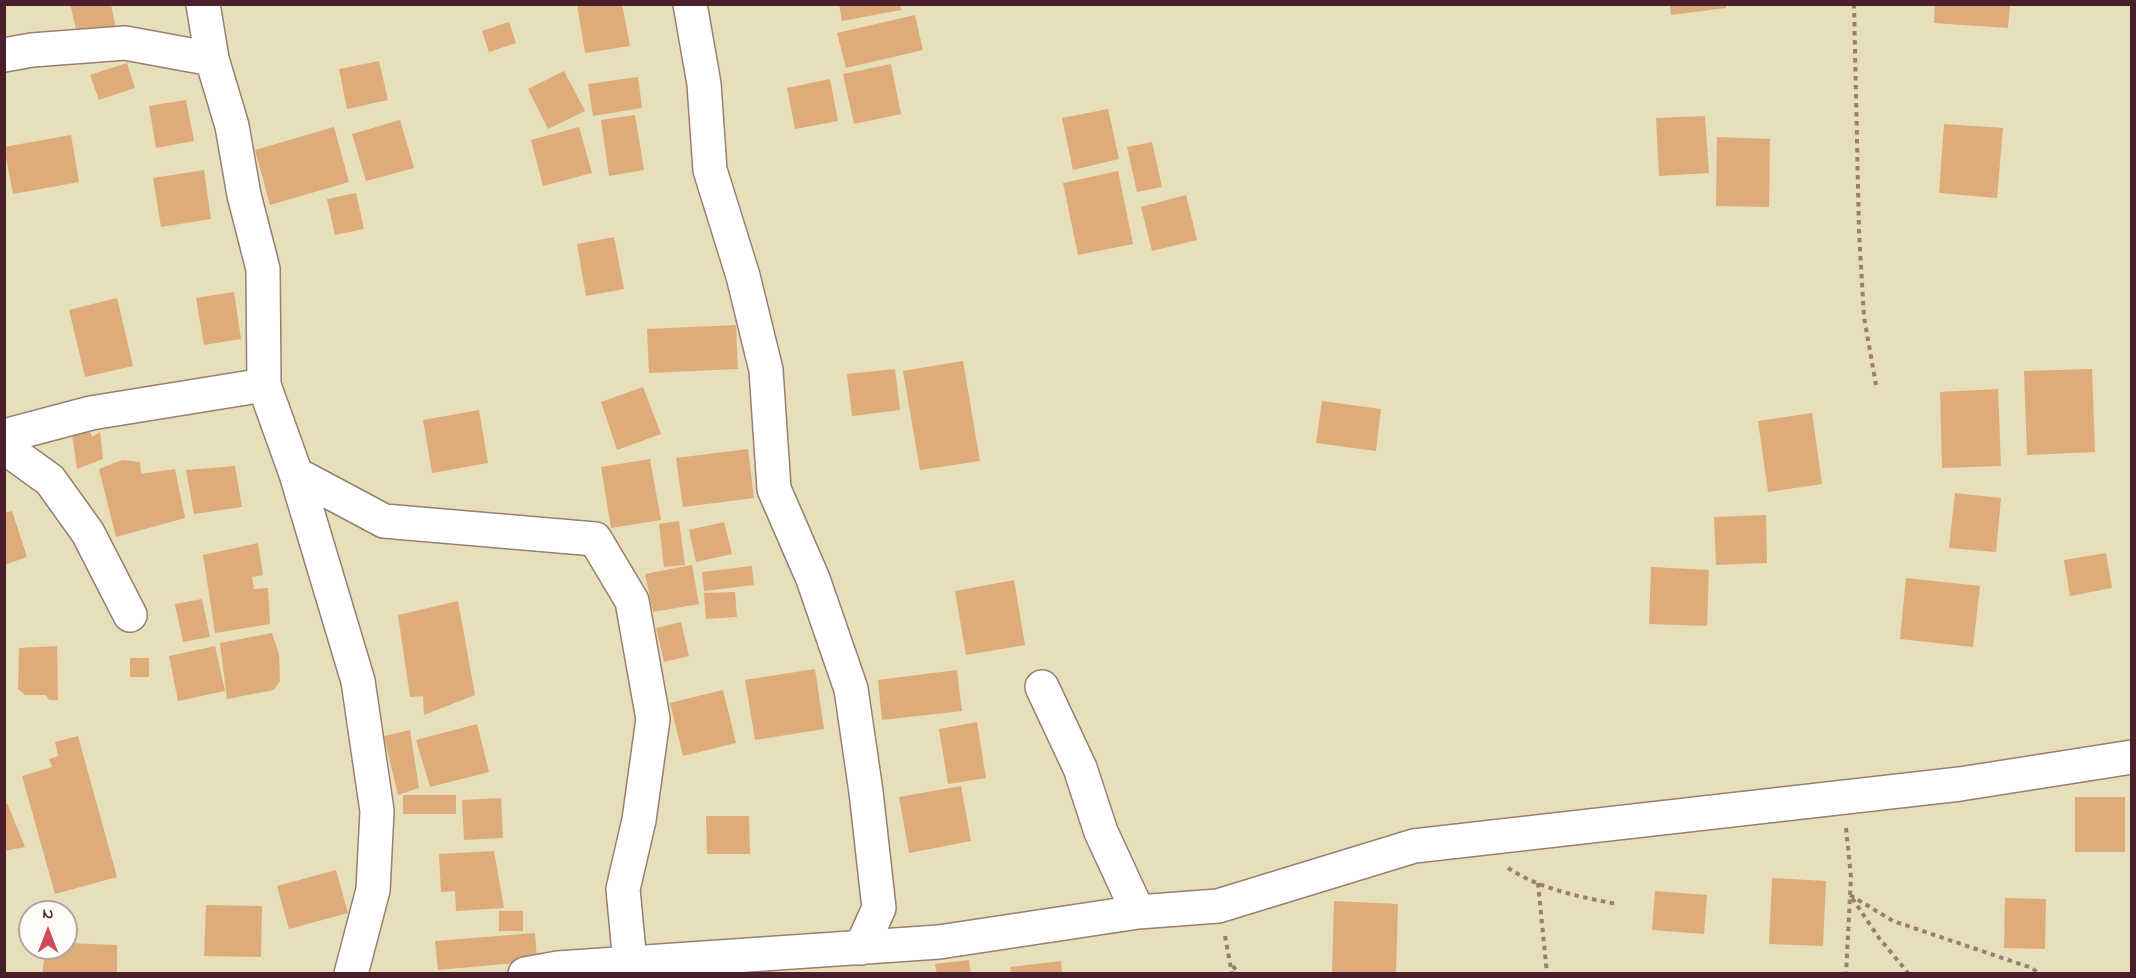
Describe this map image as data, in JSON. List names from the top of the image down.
{
  "north": "top"
}
